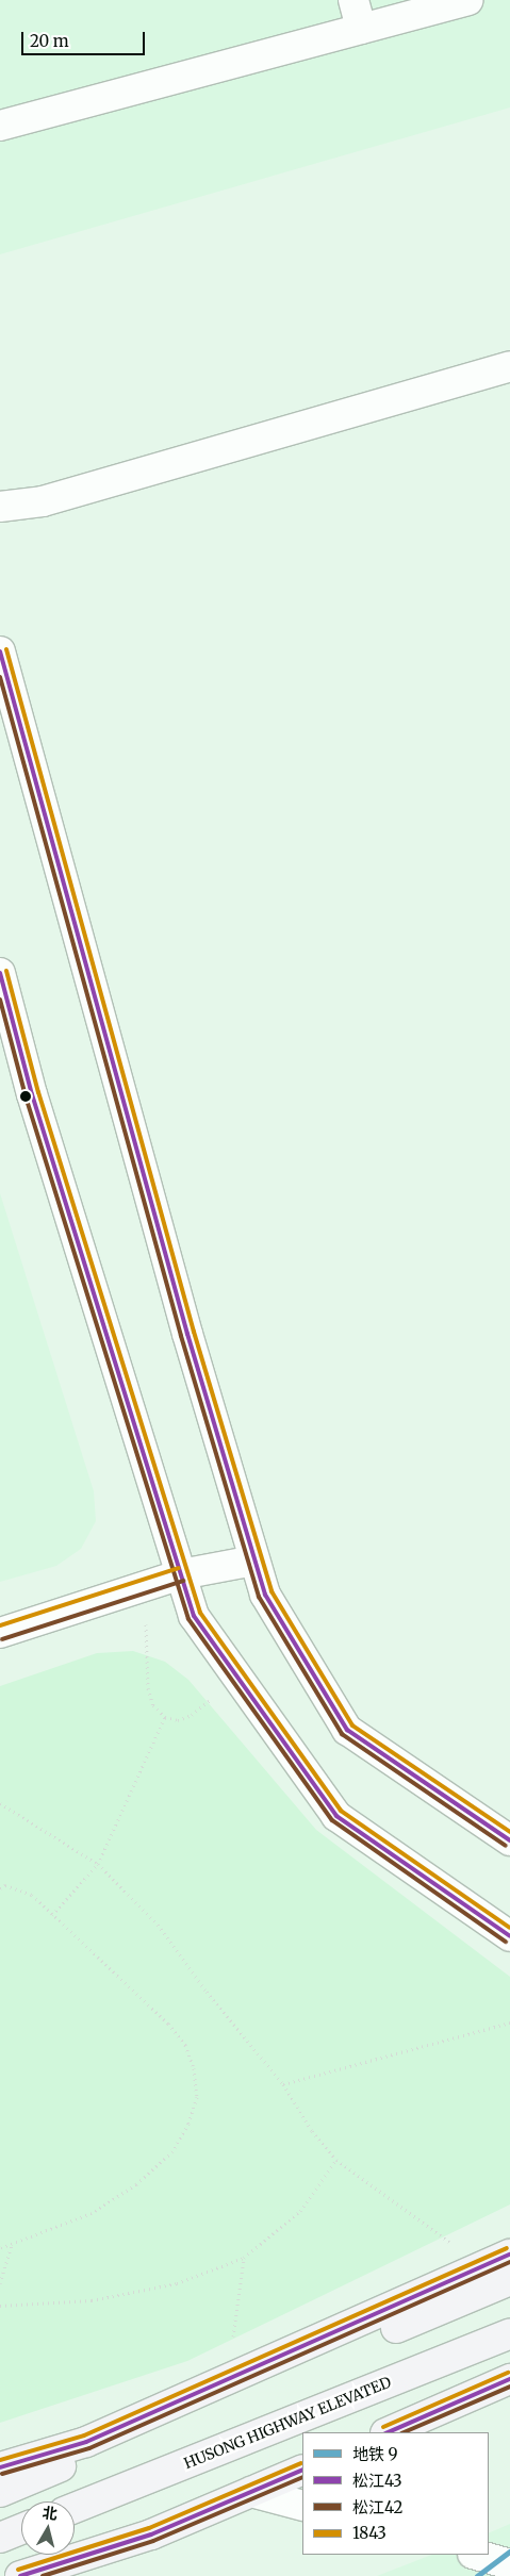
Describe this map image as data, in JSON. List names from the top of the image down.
{
  "streets": {
    "main road": ["HUSONG HIGHWAY ELEVATED"]
  },
  "lines": [
    "transit line 1843",
    "transit line 松江43",
    "transit line 松江42",
    "metro line 9"
  ],
  "legend": [
    "地铁 9",
    "松江43",
    "松江42",
    "1843"
  ],
  "scale_bar": "20 m",
  "north": "top"
}
